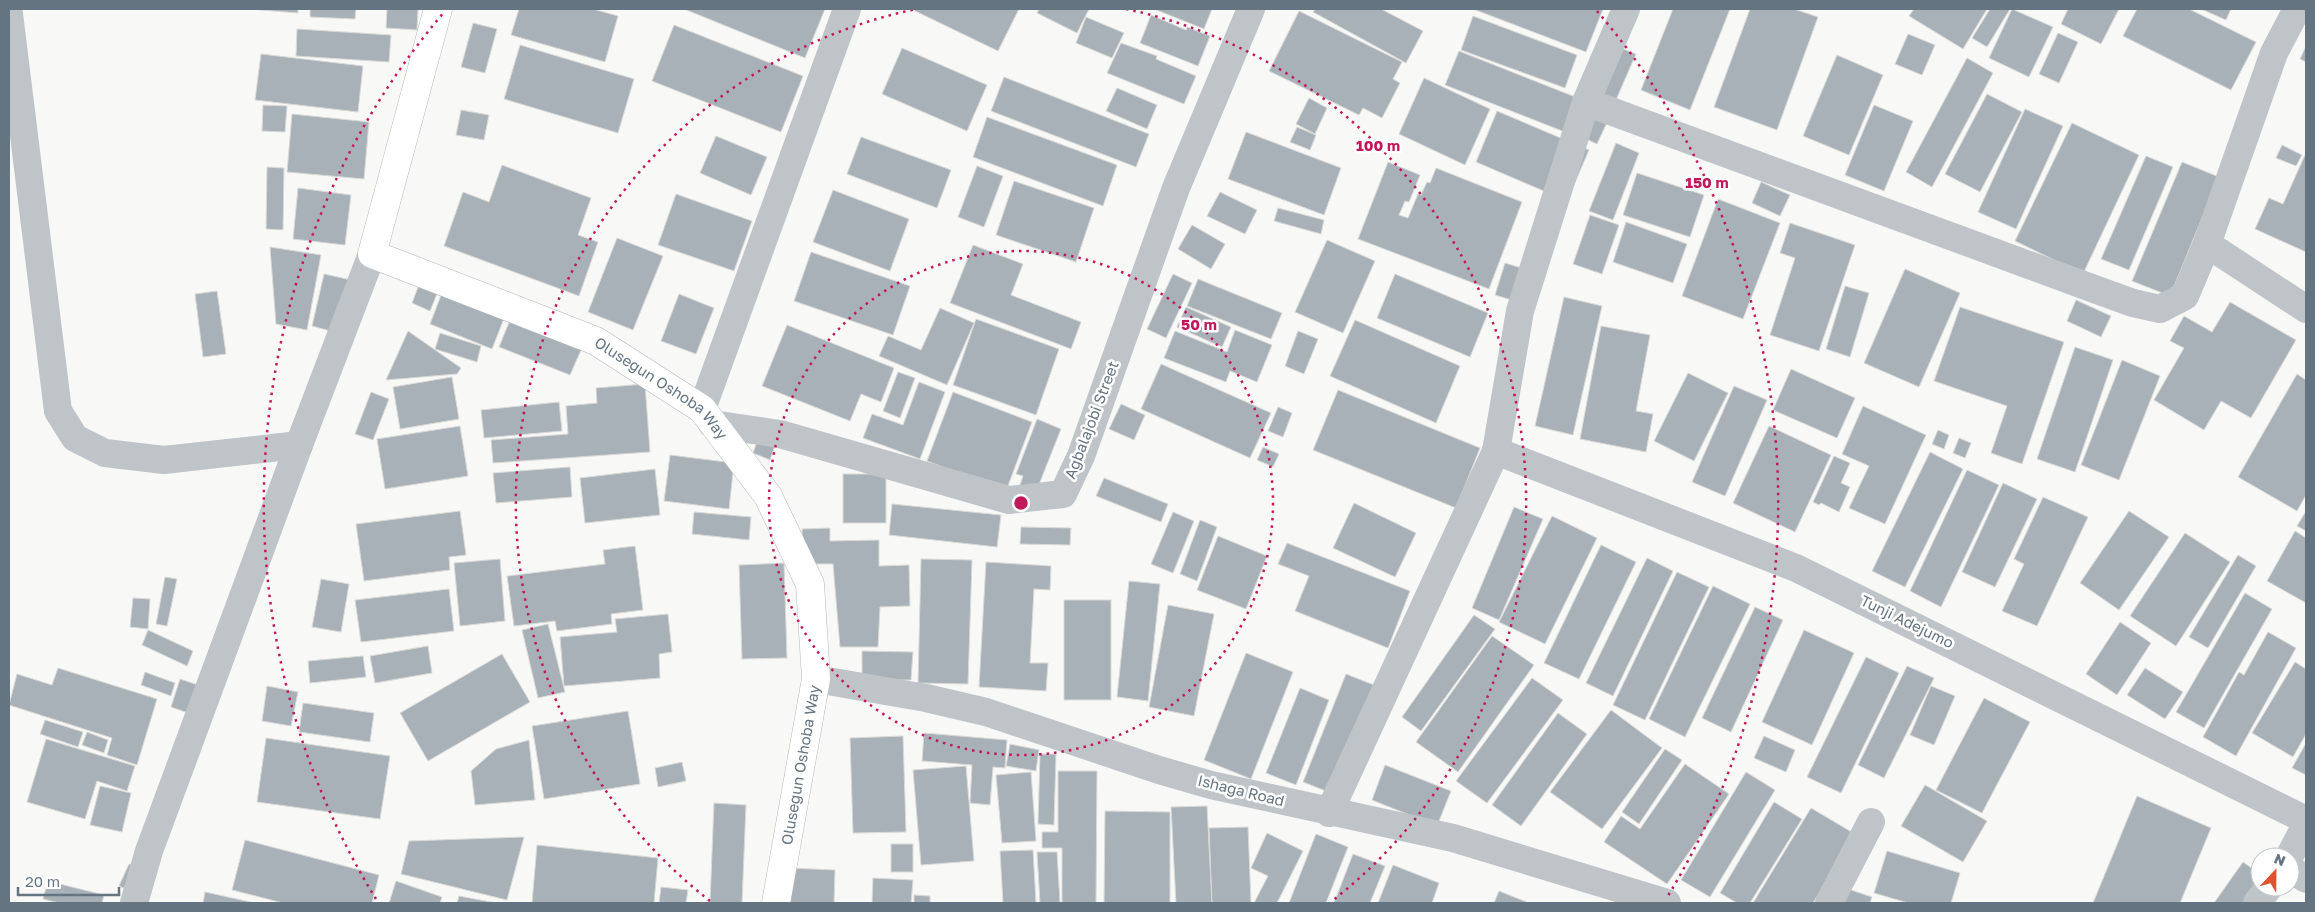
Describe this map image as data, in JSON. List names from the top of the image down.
{
  "streets": {
    "main road": ["Olusegun Oshoba Way"],
    "street": ["Agbalajobi Street", "Tunji Adejumo", "Ishaga Road"]
  },
  "crossings": [
    ["Olusegun Oshoba Way", "Agbalajobi Street"],
    ["Olusegun Oshoba Way", "Ishaga Road"]
  ],
  "scale_bar": "20 m",
  "north": "top",
  "rings": ["100 m", "150 m", "50 m"]
}
